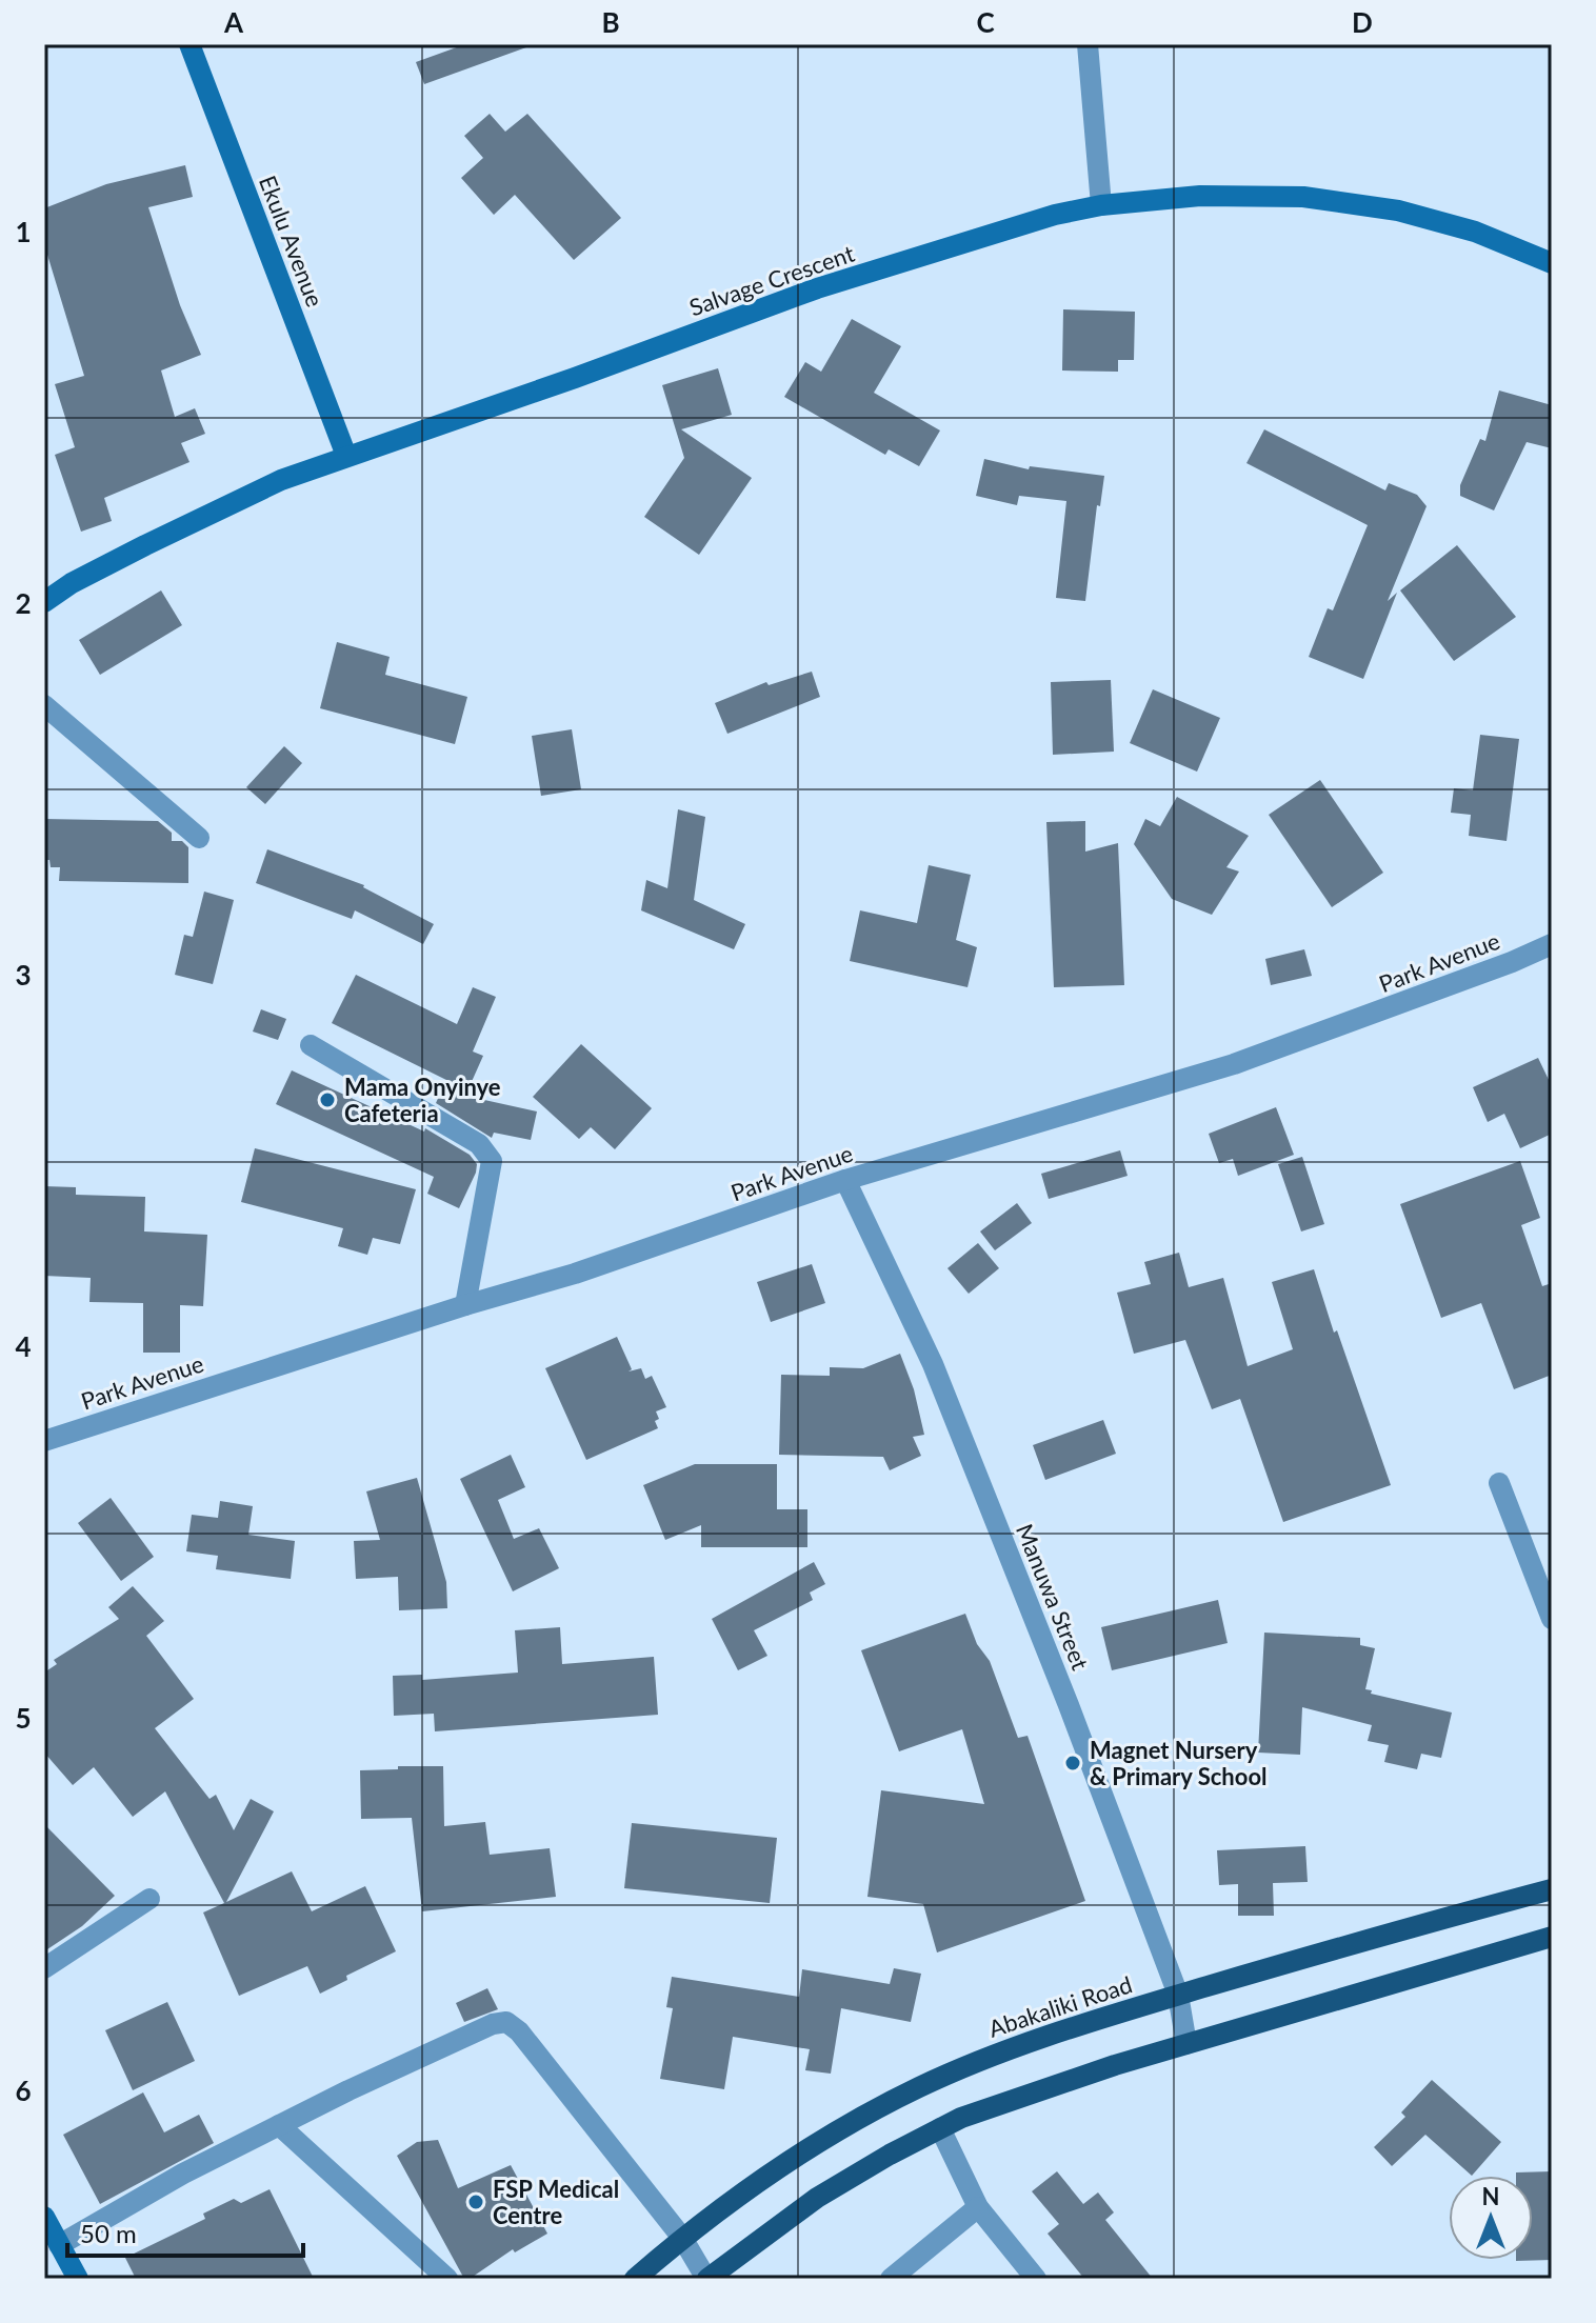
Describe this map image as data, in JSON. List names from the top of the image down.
{
  "streets": {
    "main road": ["Ekulu Avenue", "Salvage Crescent", "Abakaliki Road"],
    "street": ["Park Avenue", "Manuwa Street"]
  },
  "crossings": [
    ["Ekulu Avenue", "Salvage Crescent"],
    ["Park Avenue", "Manuwa Street"],
    ["Manuwa Street", "Abakaliki Road"]
  ],
  "places": ["Mama Onyinye Cafeteria", "Magnet Nursery & Primary School", "FSP Medical Centre"],
  "scale_bar": "50 m",
  "north": "top",
  "grid": {
    "columns": [
      "A",
      "B",
      "C",
      "D"
    ],
    "rows": [
      "1",
      "2",
      "3",
      "4",
      "5",
      "6"
    ]
  }
}
